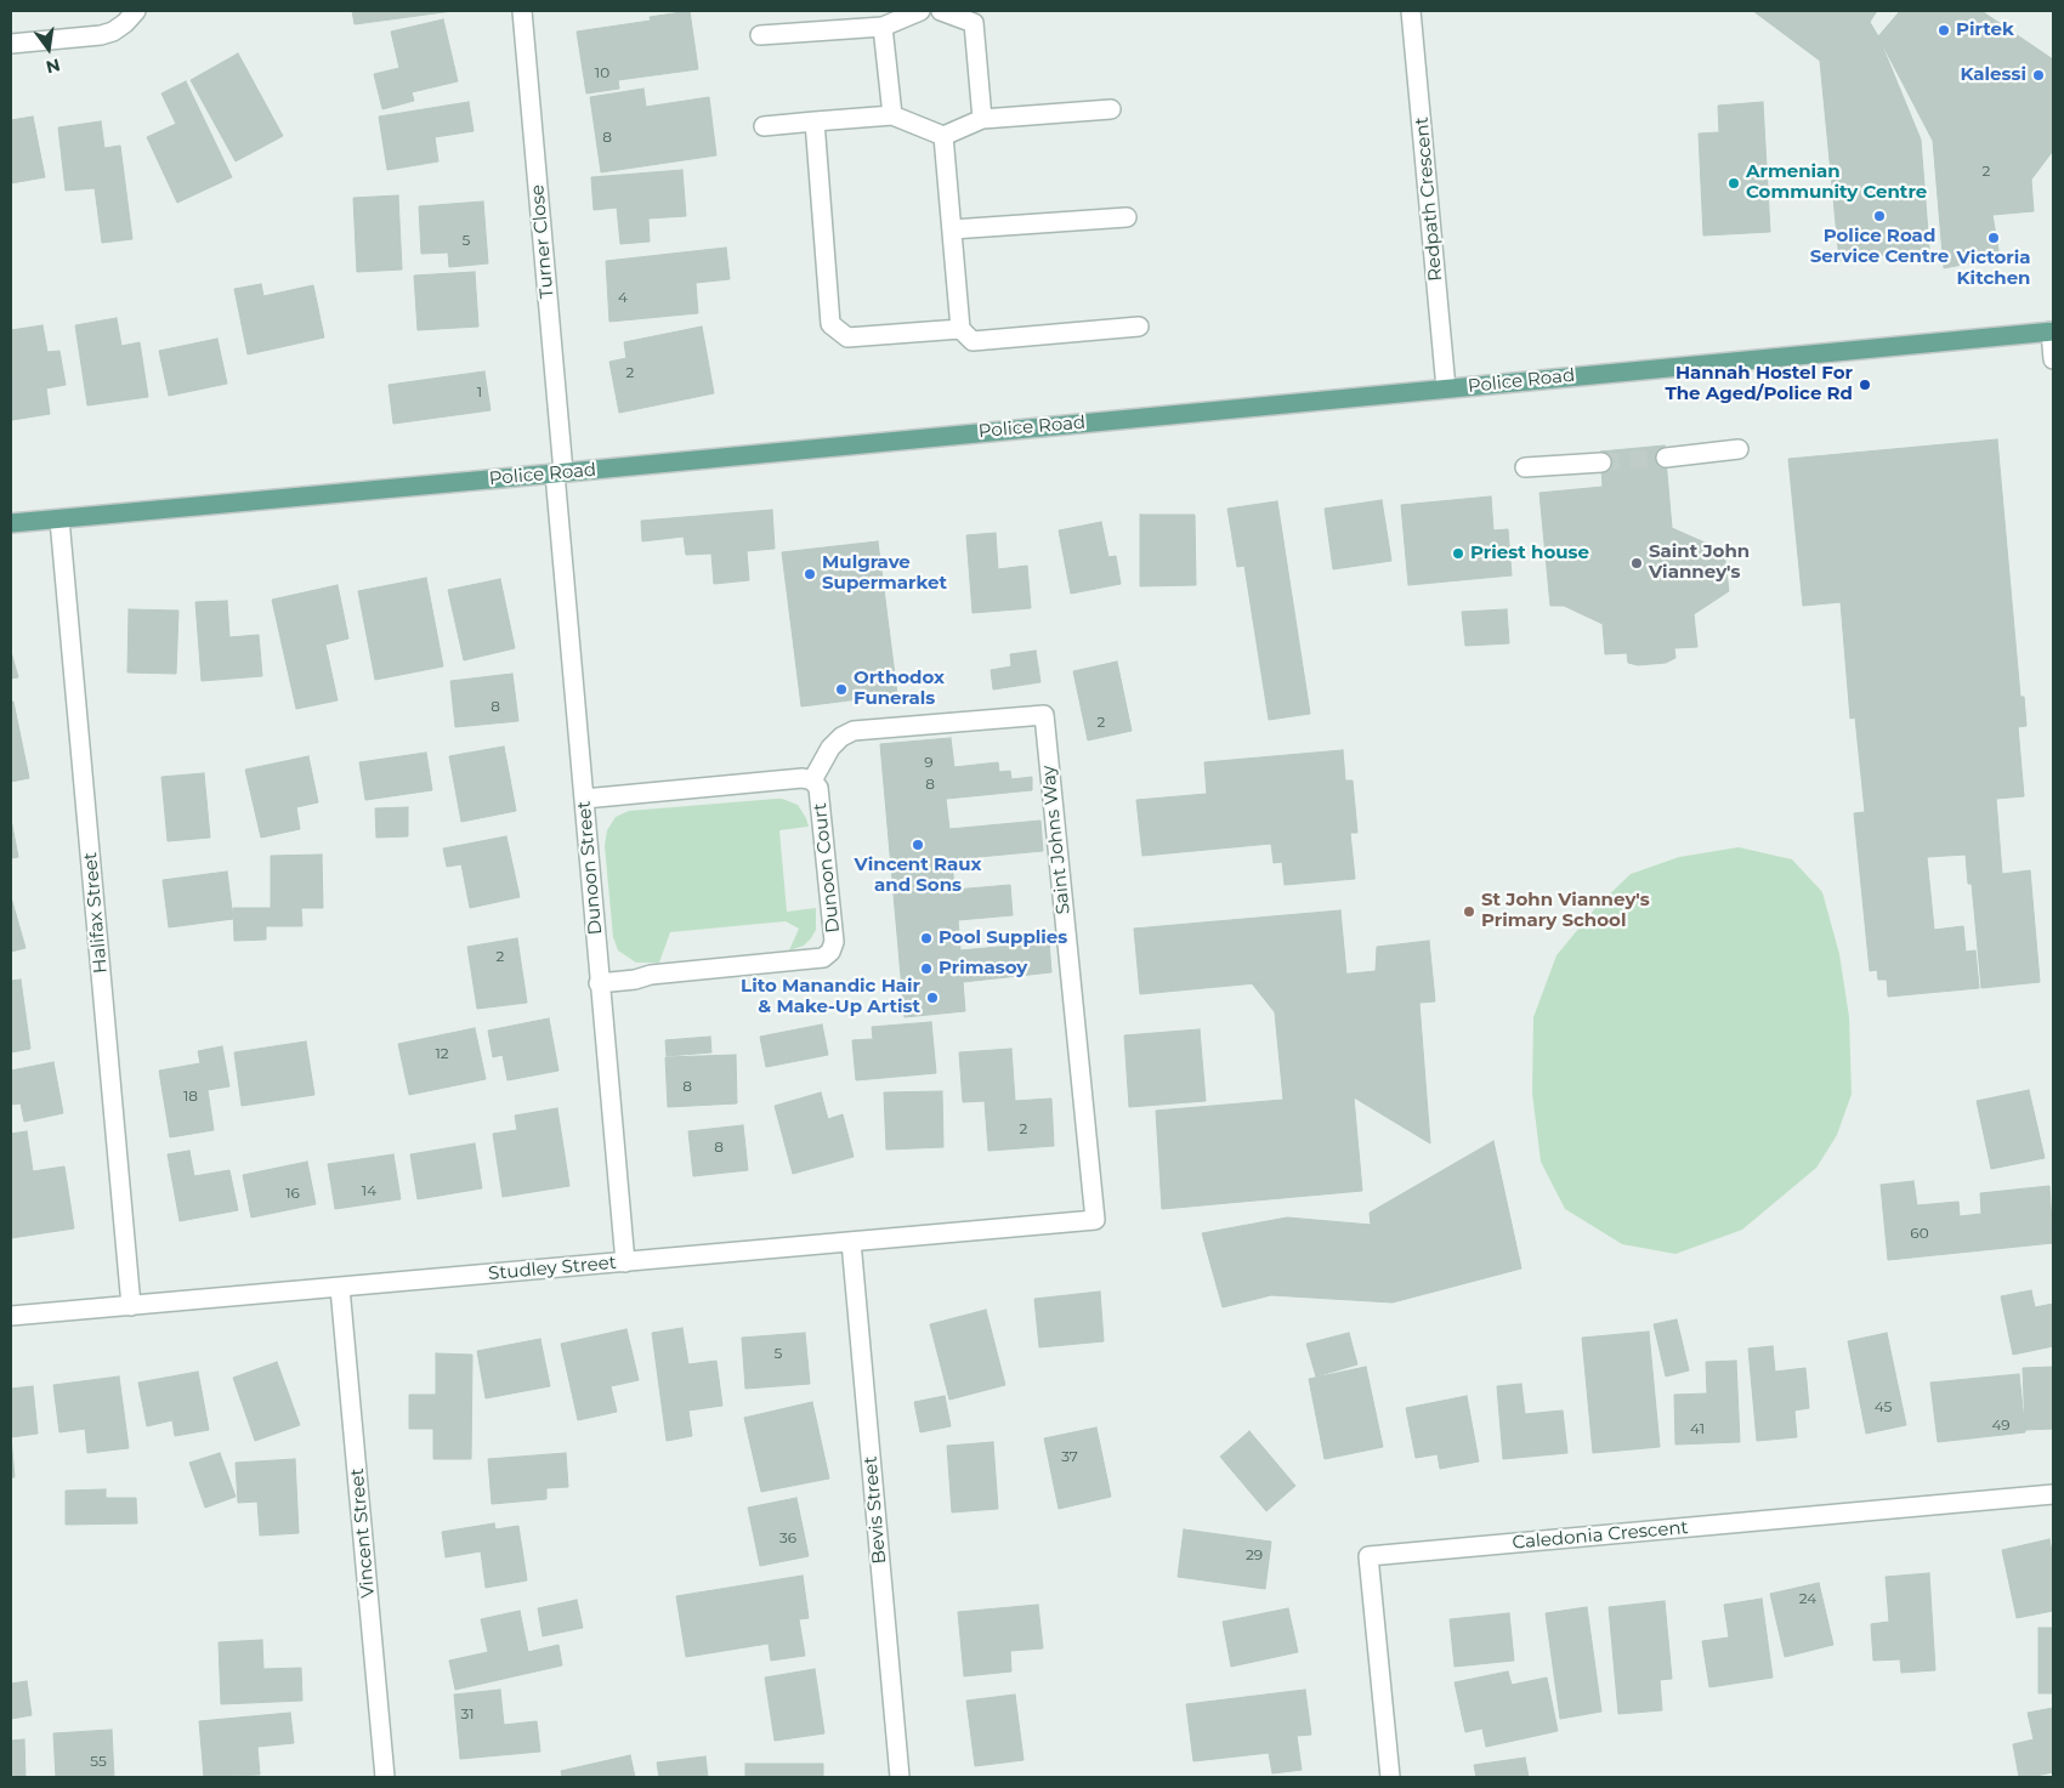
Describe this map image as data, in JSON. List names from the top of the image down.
{
  "streets": {
    "main road": ["Police Road"],
    "street": [
      "Redpath Crescent",
      "Turner Close",
      "Saint Johns Way",
      "Dunoon Street",
      "Dunoon Court",
      "Halifax Street",
      "Studley Street",
      "Bevis Street",
      "Vincent Street",
      "Caledonia Crescent"
    ]
  },
  "crossings": [
    ["Redpath Crescent", "Police Road"],
    ["Turner Close", "Police Road"],
    ["Turner Close", "Dunoon Street"],
    ["Police Road", "Dunoon Street"],
    ["Police Road", "Halifax Street"],
    ["Saint Johns Way", "Dunoon Court"],
    ["Saint Johns Way", "Studley Street"],
    ["Dunoon Street", "Dunoon Court"],
    ["Dunoon Street", "Studley Street"],
    ["Halifax Street", "Studley Street"],
    ["Studley Street", "Bevis Street"],
    ["Studley Street", "Vincent Street"]
  ],
  "places": [
    "Pirtek",
    "Kalessi",
    "Armenian Community Centre",
    "Police Road Service Centre",
    "Victoria Kitchen",
    "Hannah Hostel For The Aged/Police Rd",
    "Priest house",
    "Saint John Vianney's",
    "Mulgrave Supermarket",
    "Orthodox Funerals",
    "Vincent Raux and Sons",
    "St John Vianney's Primary School",
    "Pool Supplies",
    "Primasoy",
    "Lito Manandic Hair & Make-Up Artist"
  ],
  "house_numbers": [
    "10",
    "8",
    "2",
    "5",
    "4",
    "2",
    "1",
    "8",
    "2",
    "9",
    "8",
    "2",
    "12",
    "8",
    "18",
    "2",
    "8",
    "14",
    "16",
    "60",
    "5",
    "45",
    "49",
    "41",
    "37",
    "36",
    "29",
    "24",
    "31",
    "55"
  ],
  "north": "bottom"
}
